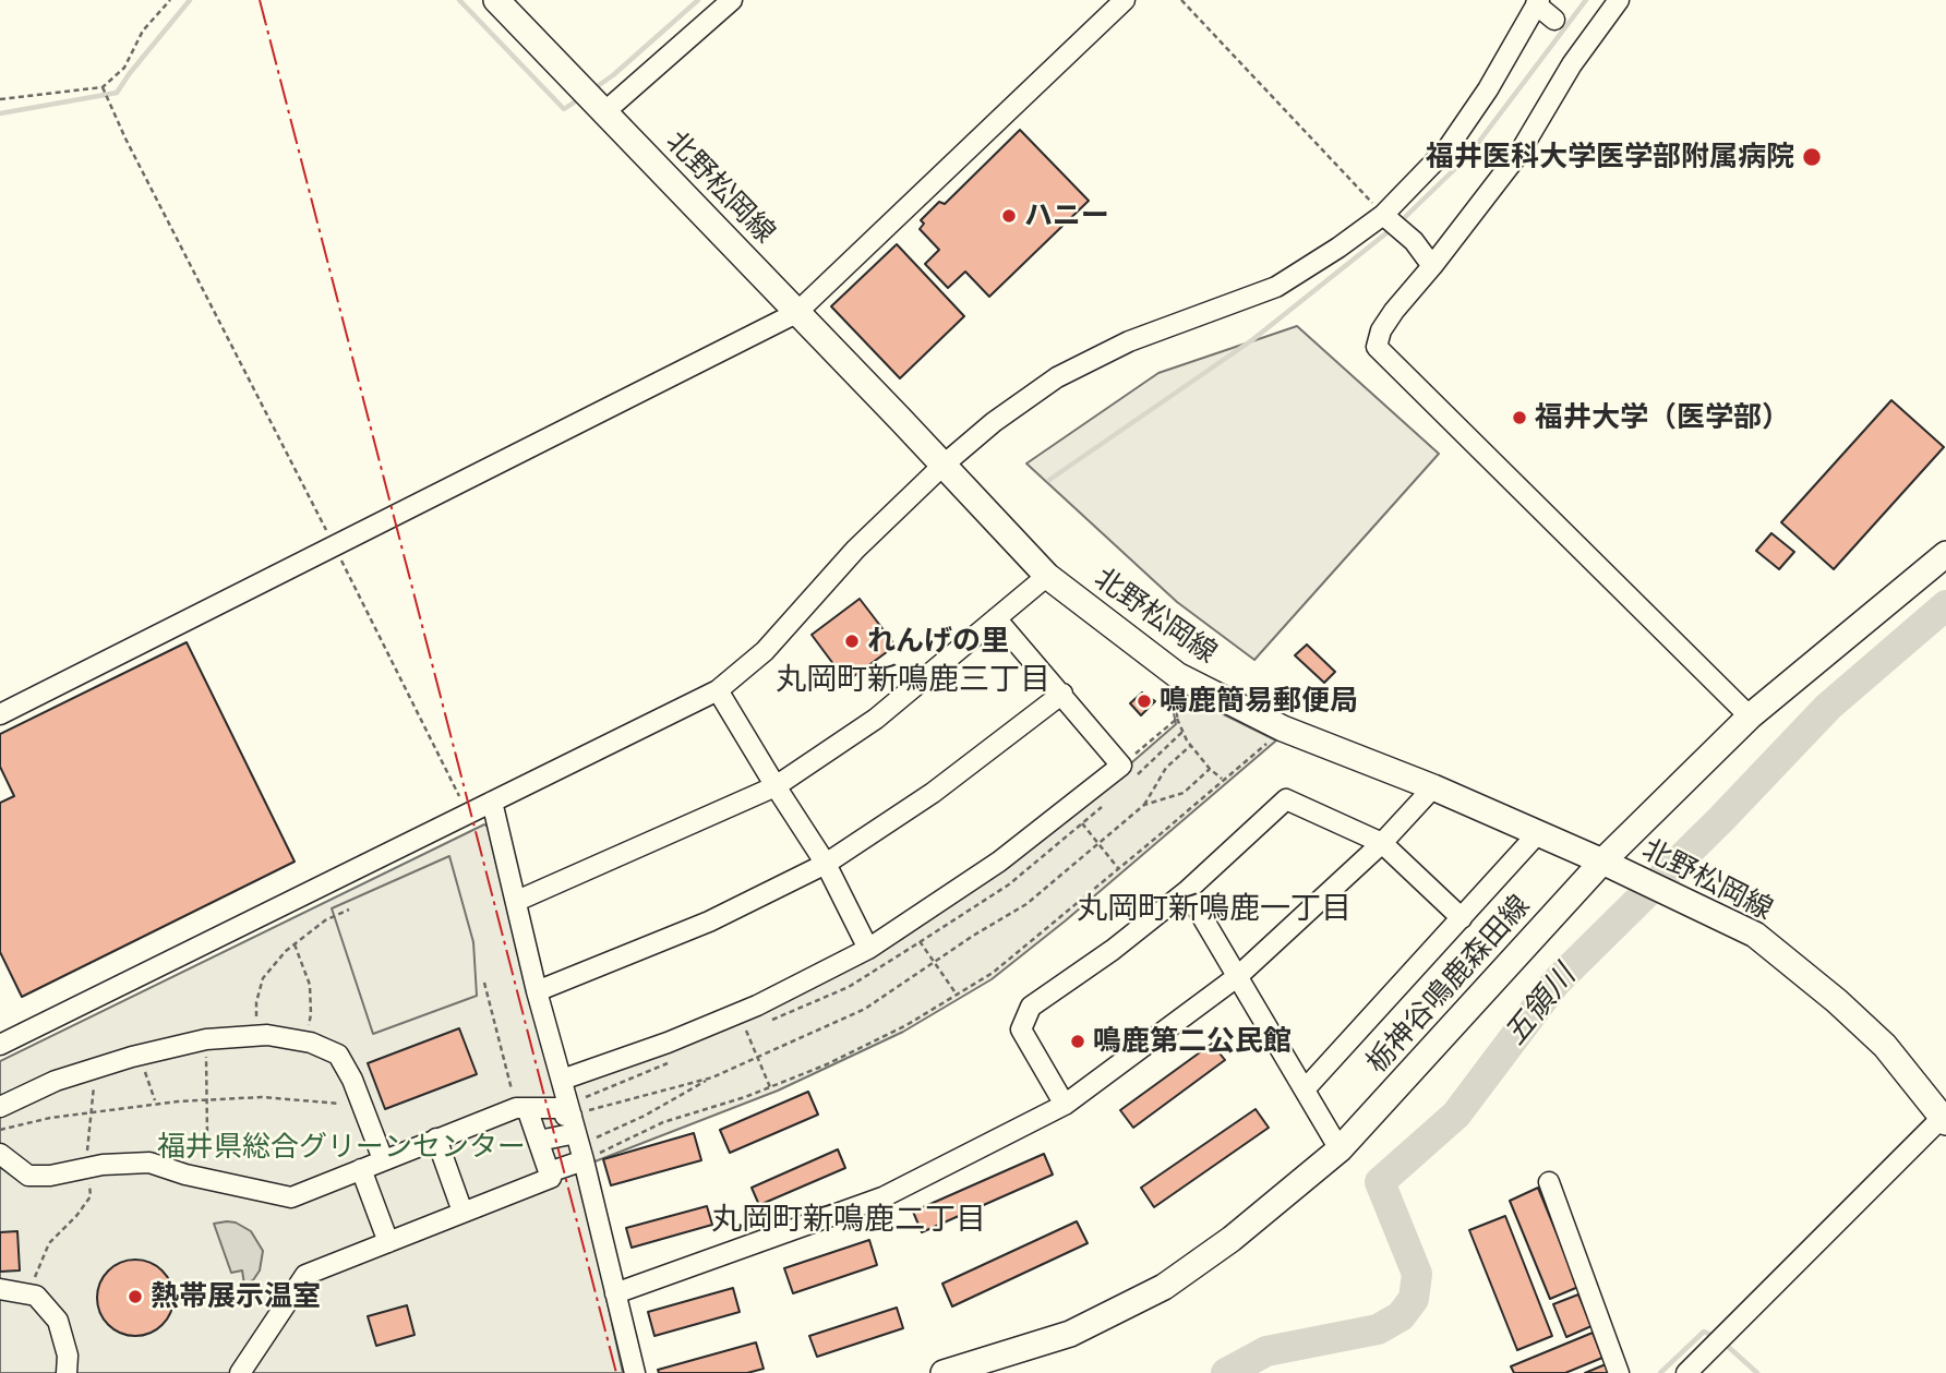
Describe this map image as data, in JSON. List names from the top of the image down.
{
  "streets": {
    "main road": ["北野松岡線", "栃神谷鳴鹿森田線"]
  },
  "crossings": [
    ["北野松岡線", "栃神谷鳴鹿森田線"]
  ],
  "districts": ["丸岡町新鳴鹿三丁目", "丸岡町新鳴鹿一丁目", "丸岡町新鳴鹿二丁目"],
  "water": ["五領川"],
  "parks": ["福井県総合グリーンセンター"],
  "places": [
    "福井医科大学医学部附属病院",
    "ハニー",
    "福井大学（医学部）",
    "れんげの里",
    "鳴鹿簡易郵便局",
    "鳴鹿第二公民館",
    "熱帯展示温室"
  ]
}
